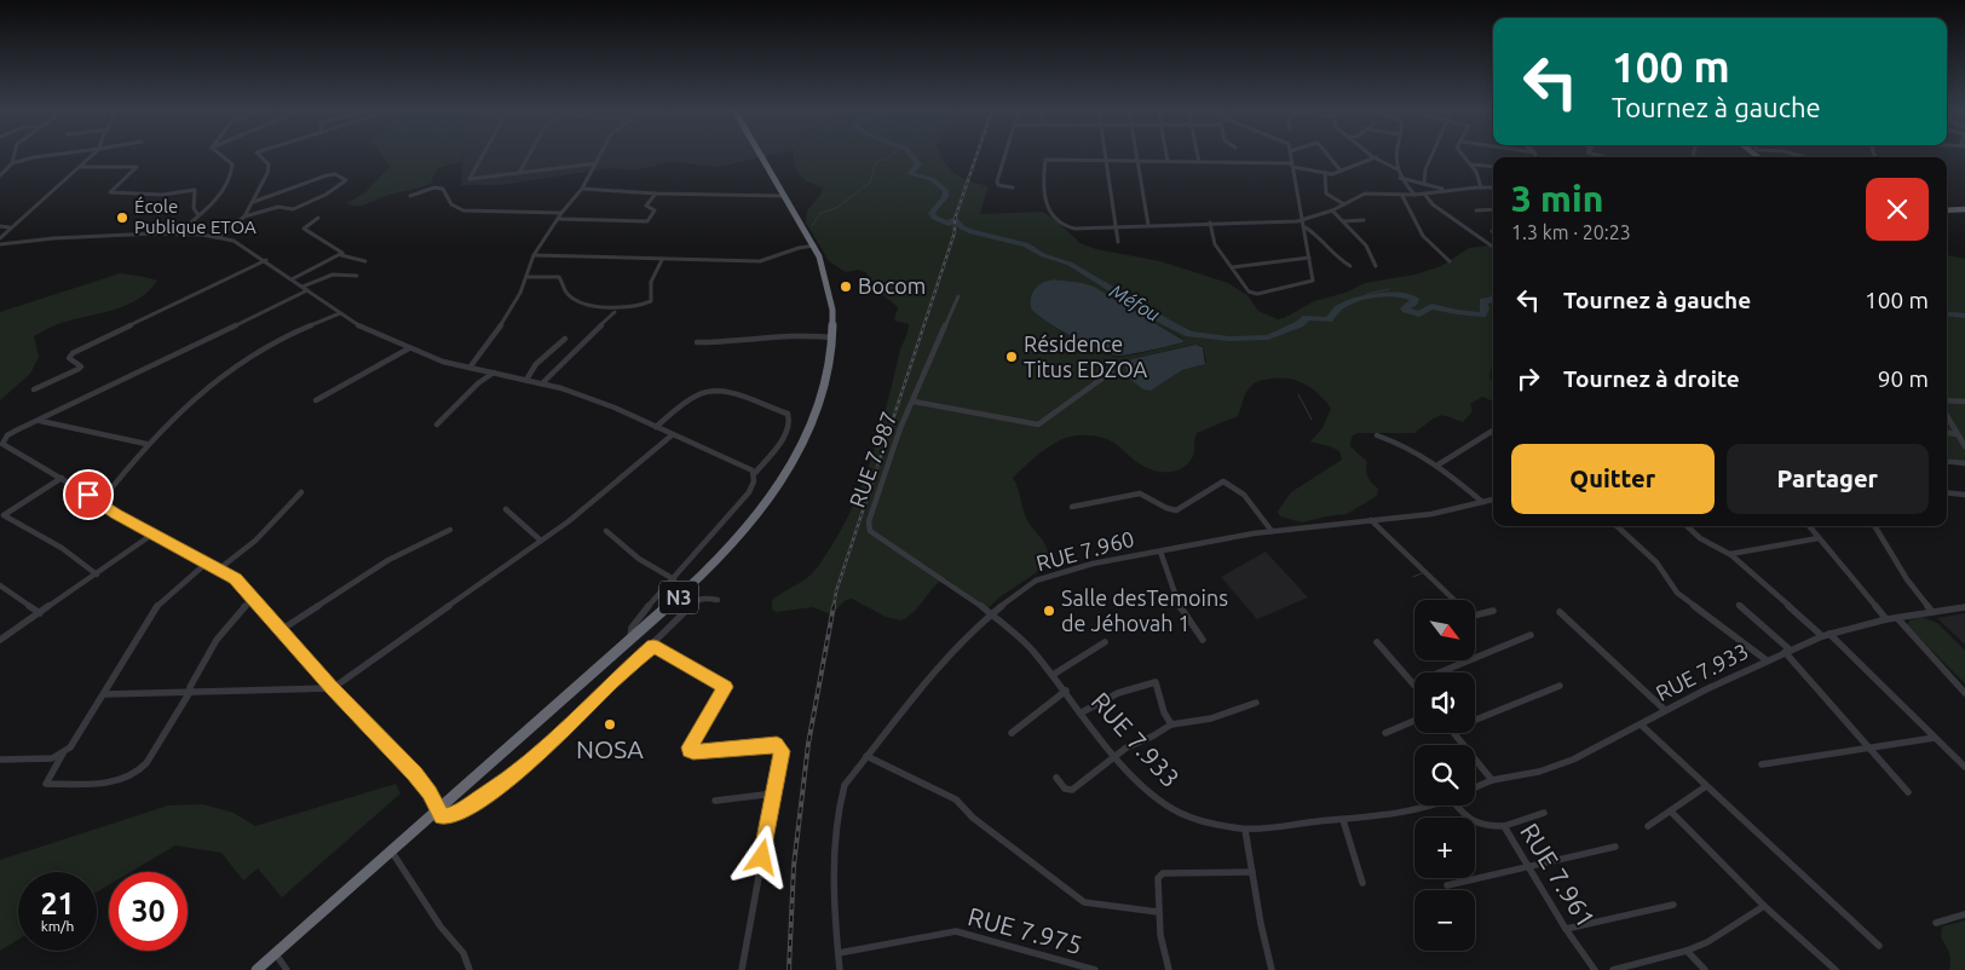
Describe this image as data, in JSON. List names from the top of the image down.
{
  "streets": {
    "highway": ["N3"],
    "street": [
      "RUE 7.987",
      "RUE 7.960",
      "RUE 7.933",
      "RUE 7.961",
      "RUE 7.975"
    ]
  },
  "crossings": [
    ["RUE 7.987", "RUE 7.960"],
    ["RUE 7.987", "RUE 7.933"],
    ["RUE 7.960", "RUE 7.933"],
    ["RUE 7.960", "RUE 7.975"]
  ],
  "water": ["Méfou"],
  "places": [
    "École Publique ETOA",
    "Bocom",
    "Résidence Titus EDZOA",
    "Salle desTemoins de Jéhovah 1",
    "NOSA"
  ],
  "north": "bottom right",
  "page": {
    "turn": ["100 m", "Tournez à gauche"],
    "heading": ["3 min", "1.3 km · 20:23"],
    "list": [
      {
        "name": "Tournez à gauche",
        "value": "100 m"
      },
      {
        "name": "Tournez à droite",
        "value": "90 m"
      }
    ],
    "buttons": ["Quitter", "Partager"],
    "map_buttons": ["+", "−"],
    "speed": "21 km/h",
    "limit": "30"
  }
}
